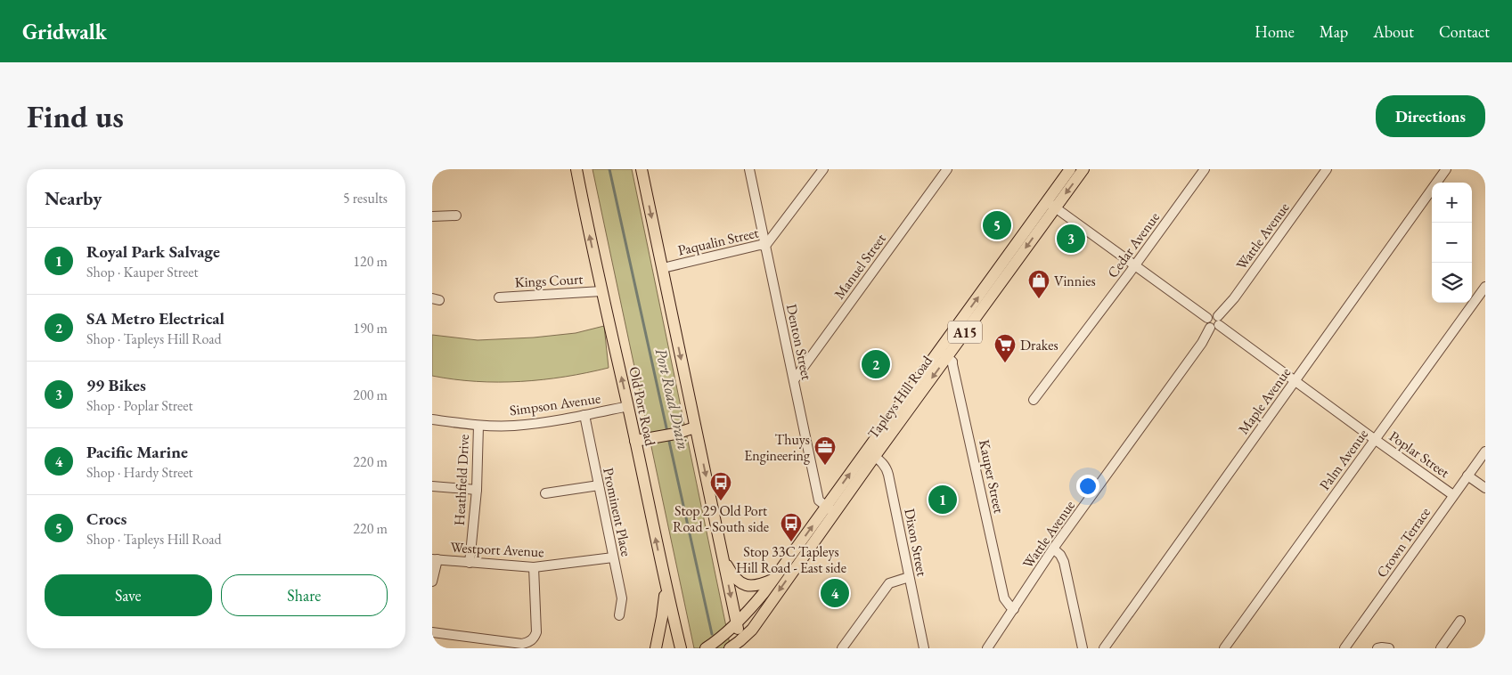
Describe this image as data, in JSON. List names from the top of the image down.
{
  "streets": {
    "main road": ["A15", "Tapleys Hill Road", "Old Port Road"],
    "street": [
      "Wattle Avenue",
      "Paqualin Street",
      "Cedar Avenue",
      "Manuel Street",
      "Kings Court",
      "Denton Street",
      "Maple Avenue",
      "Simpson Avenue",
      "Poplar Street",
      "Palm Avenue",
      "Kauper Street",
      "Heathfield Drive",
      "Prominent Place",
      "Dixon Street",
      "Crown Terrace",
      "Westport Avenue"
    ]
  },
  "crossings": [
    ["Wattle Avenue", "Poplar Street"],
    ["Wattle Avenue", "Kauper Street"],
    ["Paqualin Street", "Denton Street"],
    ["Cedar Avenue", "Poplar Street"],
    ["Manuel Street", "Denton Street"],
    ["Kings Court", "Old Port Road"],
    ["A15", "Tapleys Hill Road"],
    ["Denton Street", "Tapleys Hill Road"],
    ["Tapleys Hill Road", "Poplar Street"],
    ["Tapleys Hill Road", "Kauper Street"],
    ["Tapleys Hill Road", "Dixon Street"],
    ["Maple Avenue", "Poplar Street"],
    ["Simpson Avenue", "Old Port Road"],
    ["Simpson Avenue", "Heathfield Drive"],
    ["Simpson Avenue", "Prominent Place"],
    ["Poplar Street", "Palm Avenue"],
    ["Poplar Street", "Crown Terrace"],
    ["Heathfield Drive", "Westport Avenue"],
    ["Prominent Place", "Westport Avenue"]
  ],
  "water": ["Port Road Drain"],
  "places": {
    "shop": ["Vinnies"],
    "supermarket": ["Drakes"],
    "office": ["Thuys Engineering"],
    "bus stop": ["Stop 29 Old Port Road - South side", "Stop 33C Tapleys Hill Road - East side"]
  },
  "page": {
    "header": "Gridwalk",
    "nav": [
      "Home",
      "Map",
      "About",
      "Contact"
    ],
    "buttons": [
      "Directions",
      ["Save", "Share"]
    ],
    "title": "Find us",
    "heading": ["Nearby", "5 results"],
    "map_buttons": ["+", "−"],
    "pins": [
      "5",
      "3",
      "2",
      "1",
      "4"
    ],
    "list": [
      {
        "mark": "1",
        "name": "Royal Park Salvage",
        "note": "Shop · Kauper Street",
        "value": "120 m"
      },
      {
        "mark": "2",
        "name": "SA Metro Electrical",
        "note": "Shop · Tapleys Hill Road",
        "value": "190 m"
      },
      {
        "mark": "3",
        "name": "99 Bikes",
        "note": "Shop · Poplar Street",
        "value": "200 m"
      },
      {
        "mark": "4",
        "name": "Pacific Marine",
        "note": "Shop · Hardy Street",
        "value": "220 m"
      },
      {
        "mark": "5",
        "name": "Crocs",
        "note": "Shop · Tapleys Hill Road",
        "value": "220 m"
      }
    ]
  }
}
